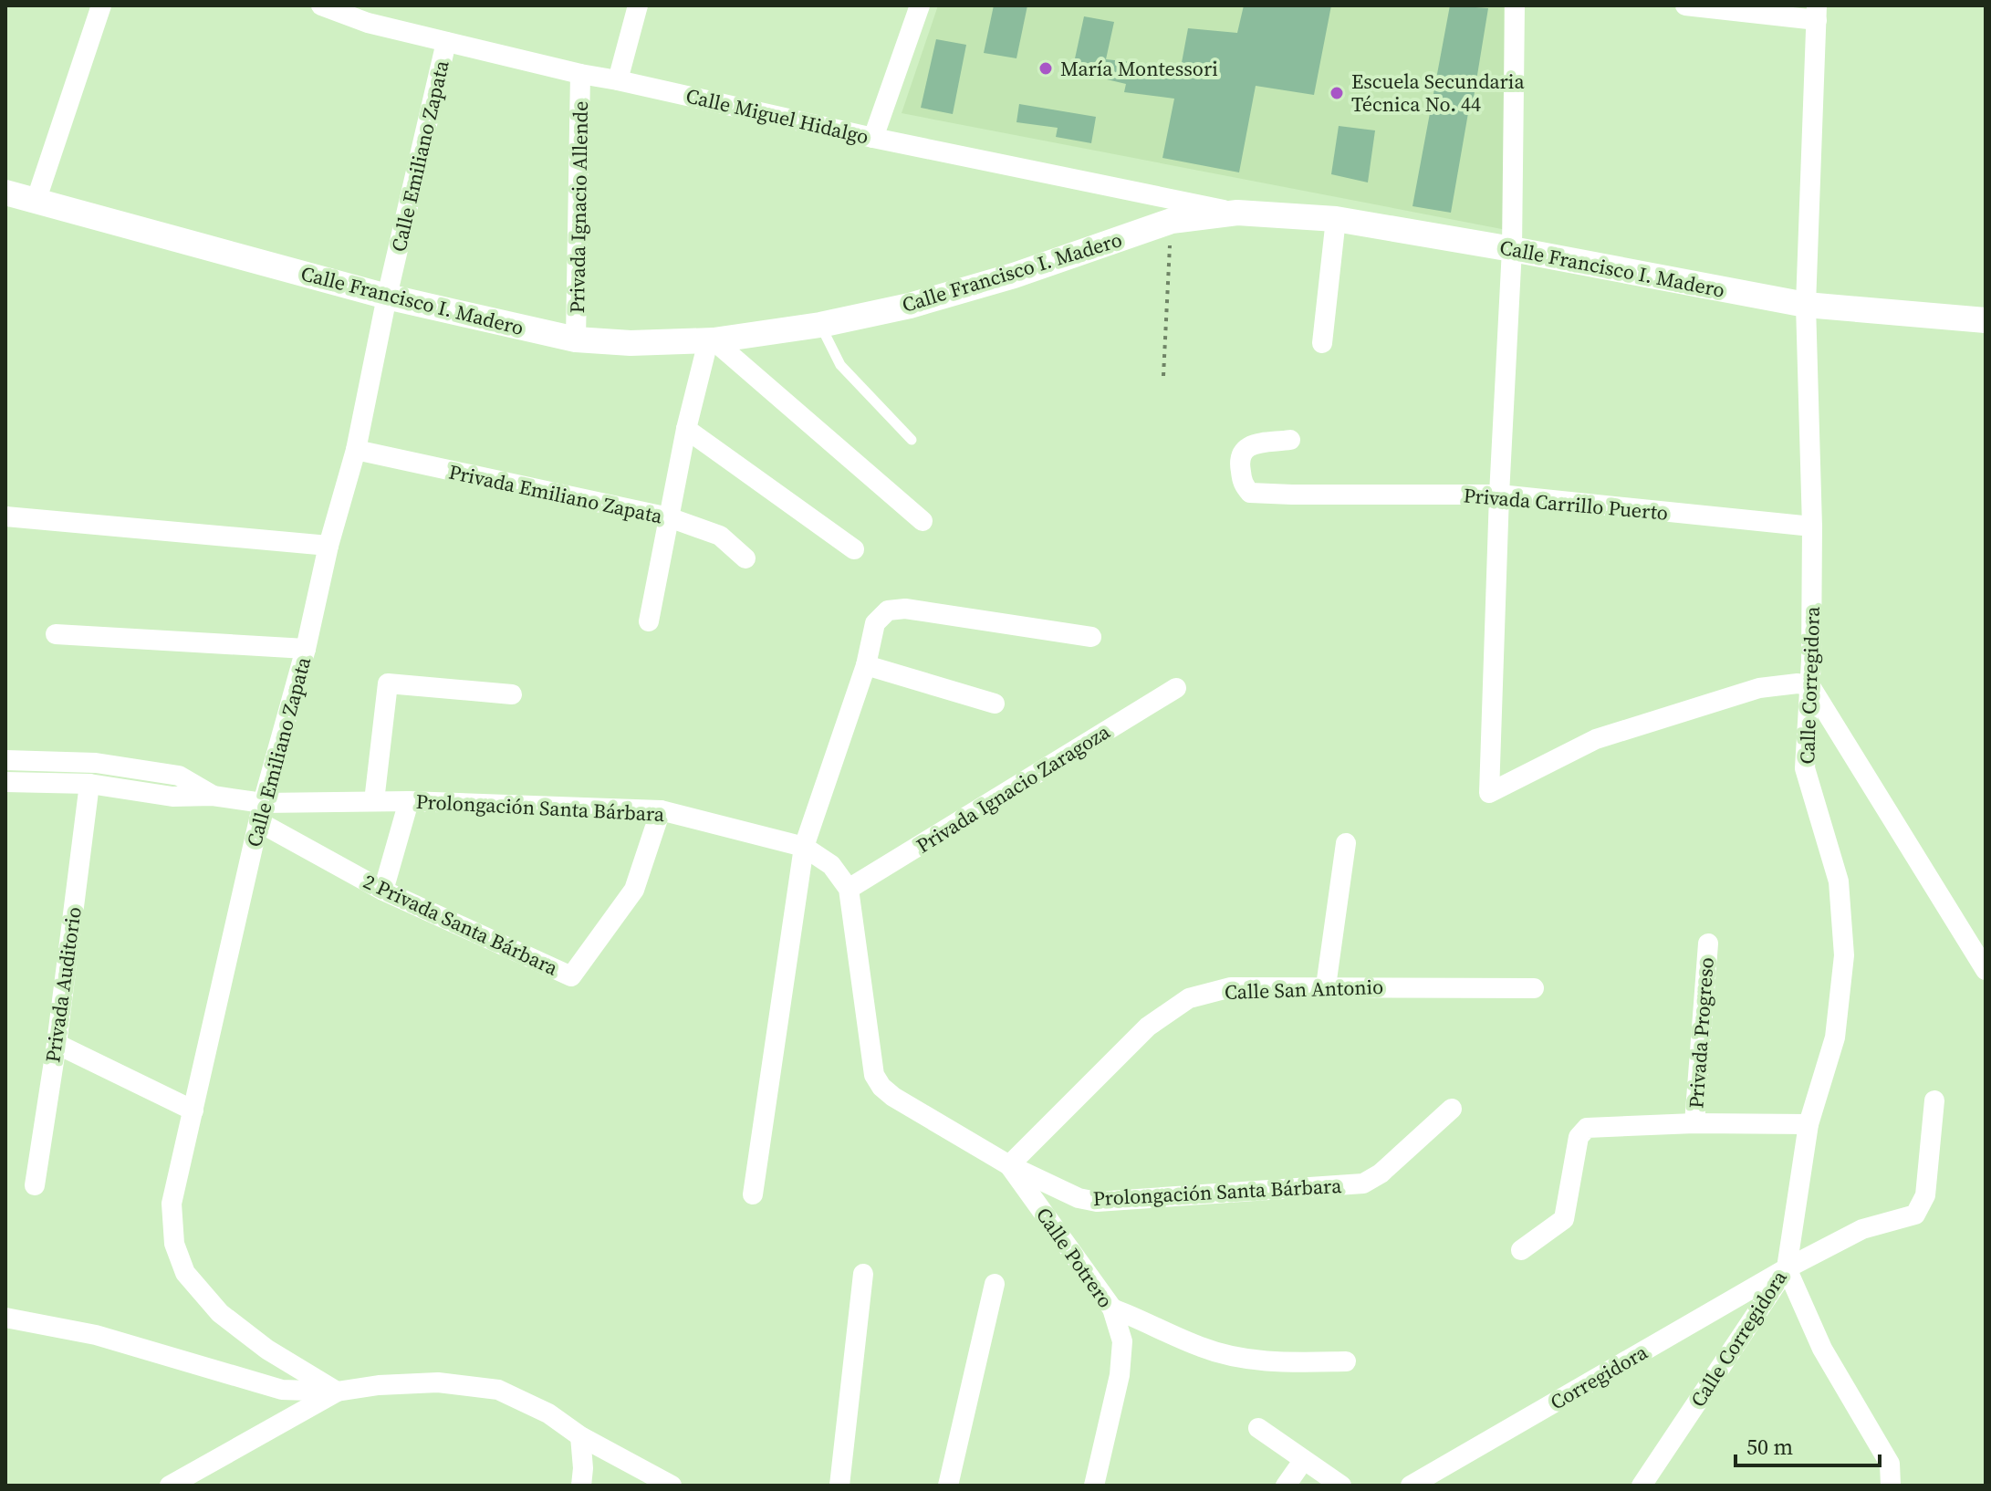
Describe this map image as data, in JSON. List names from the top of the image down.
{
  "streets": {
    "street": [
      "Calle Miguel Hidalgo",
      "Calle Emiliano Zapata",
      "Privada Ignacio Allende",
      "Calle Francisco I. Madero",
      "Privada Emiliano Zapata",
      "Privada Carrillo Puerto",
      "Calle Corregidora",
      "Privada Ignacio Zaragoza",
      "Prolongación Santa Bárbara",
      "2 Privada Santa Bárbara",
      "Privada Auditorio",
      "Calle San Antonio",
      "Privada Progreso",
      "Calle Potrero",
      "Corregidora"
    ]
  },
  "crossings": [
    ["Calle Miguel Hidalgo", "Calle Emiliano Zapata"],
    ["Calle Miguel Hidalgo", "Privada Ignacio Allende"],
    ["Calle Miguel Hidalgo", "Calle Francisco I. Madero"],
    ["Calle Emiliano Zapata", "Calle Francisco I. Madero"],
    ["Calle Emiliano Zapata", "Privada Emiliano Zapata"],
    ["Calle Emiliano Zapata", "Prolongación Santa Bárbara"],
    ["Calle Emiliano Zapata", "2 Privada Santa Bárbara"],
    ["Privada Ignacio Allende", "Calle Francisco I. Madero"],
    ["Calle Francisco I. Madero", "Calle Corregidora"],
    ["Privada Carrillo Puerto", "Calle Corregidora"],
    ["Calle Corregidora", "Privada Progreso"],
    ["Calle Corregidora", "Corregidora"],
    ["Privada Ignacio Zaragoza", "Prolongación Santa Bárbara"],
    ["Prolongación Santa Bárbara", "2 Privada Santa Bárbara"],
    ["Prolongación Santa Bárbara", "Privada Auditorio"],
    ["Prolongación Santa Bárbara", "Calle San Antonio"],
    ["Prolongación Santa Bárbara", "Calle Potrero"],
    ["Calle San Antonio", "Calle Potrero"]
  ],
  "places": ["María Montessori", "Escuela Secundaria Técnica No. 44"],
  "scale_bar": "50 m"
}
